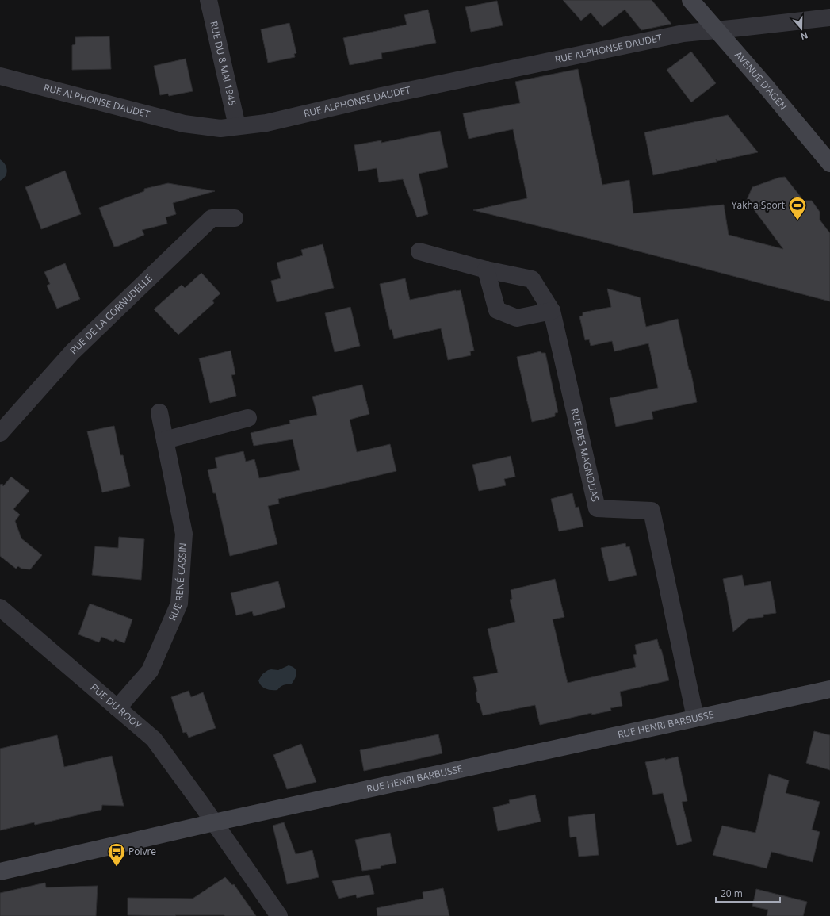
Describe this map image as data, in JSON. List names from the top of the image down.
{
  "streets": {
    "main road": ["AVENUE D'AGEN", "RUE HENRI BARBUSSE"],
    "street": [
      "RUE ALPHONSE DAUDET",
      "RUE DU 8 MAI 1945",
      "RUE DE LA CORNUDELLE",
      "RUE DES MAGNOLIAS",
      "RUE RENÉ CASSIN",
      "RUE DU ROOY"
    ]
  },
  "crossings": [
    ["RUE ALPHONSE DAUDET", "RUE DU 8 MAI 1945"],
    ["RUE ALPHONSE DAUDET", "AVENUE D'AGEN"],
    ["RUE DES MAGNOLIAS", "RUE HENRI BARBUSSE"],
    ["RUE RENÉ CASSIN", "RUE DU ROOY"],
    ["RUE DU ROOY", "RUE HENRI BARBUSSE"]
  ],
  "places": {
    "sports": ["Yakha Sport"],
    "bus stop": ["Poivre"]
  },
  "scale_bar": "20 m",
  "north": "bottom"
}
